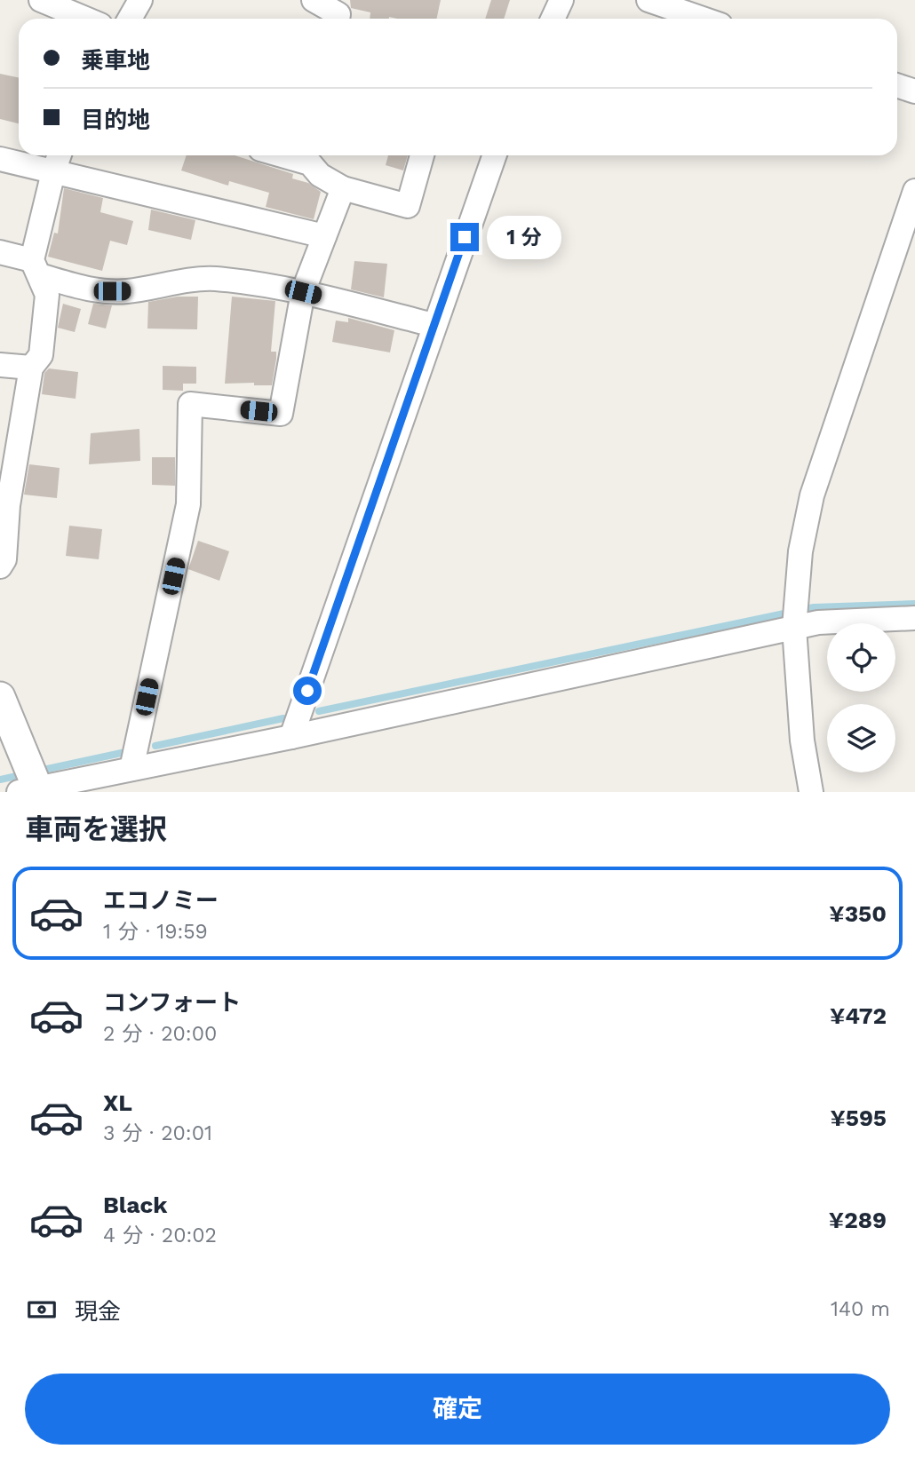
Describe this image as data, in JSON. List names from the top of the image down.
{
  "page": {
    "banner": ["乗車地", "目的地"],
    "bubble": "1 分",
    "heading": "車両を選択",
    "list": [
      {
        "name": "エコノミー",
        "note": "1 分 · 19:59",
        "value": "¥350"
      },
      {
        "name": "コンフォート",
        "note": "2 分 · 20:00",
        "value": "¥472"
      },
      {
        "name": "XL",
        "note": "3 分 · 20:01",
        "value": "¥595"
      },
      {
        "name": "Black",
        "note": "4 分 · 20:02",
        "value": "¥289"
      }
    ],
    "pay": ["現金", "140 m"],
    "buttons": "確定"
  }
}
